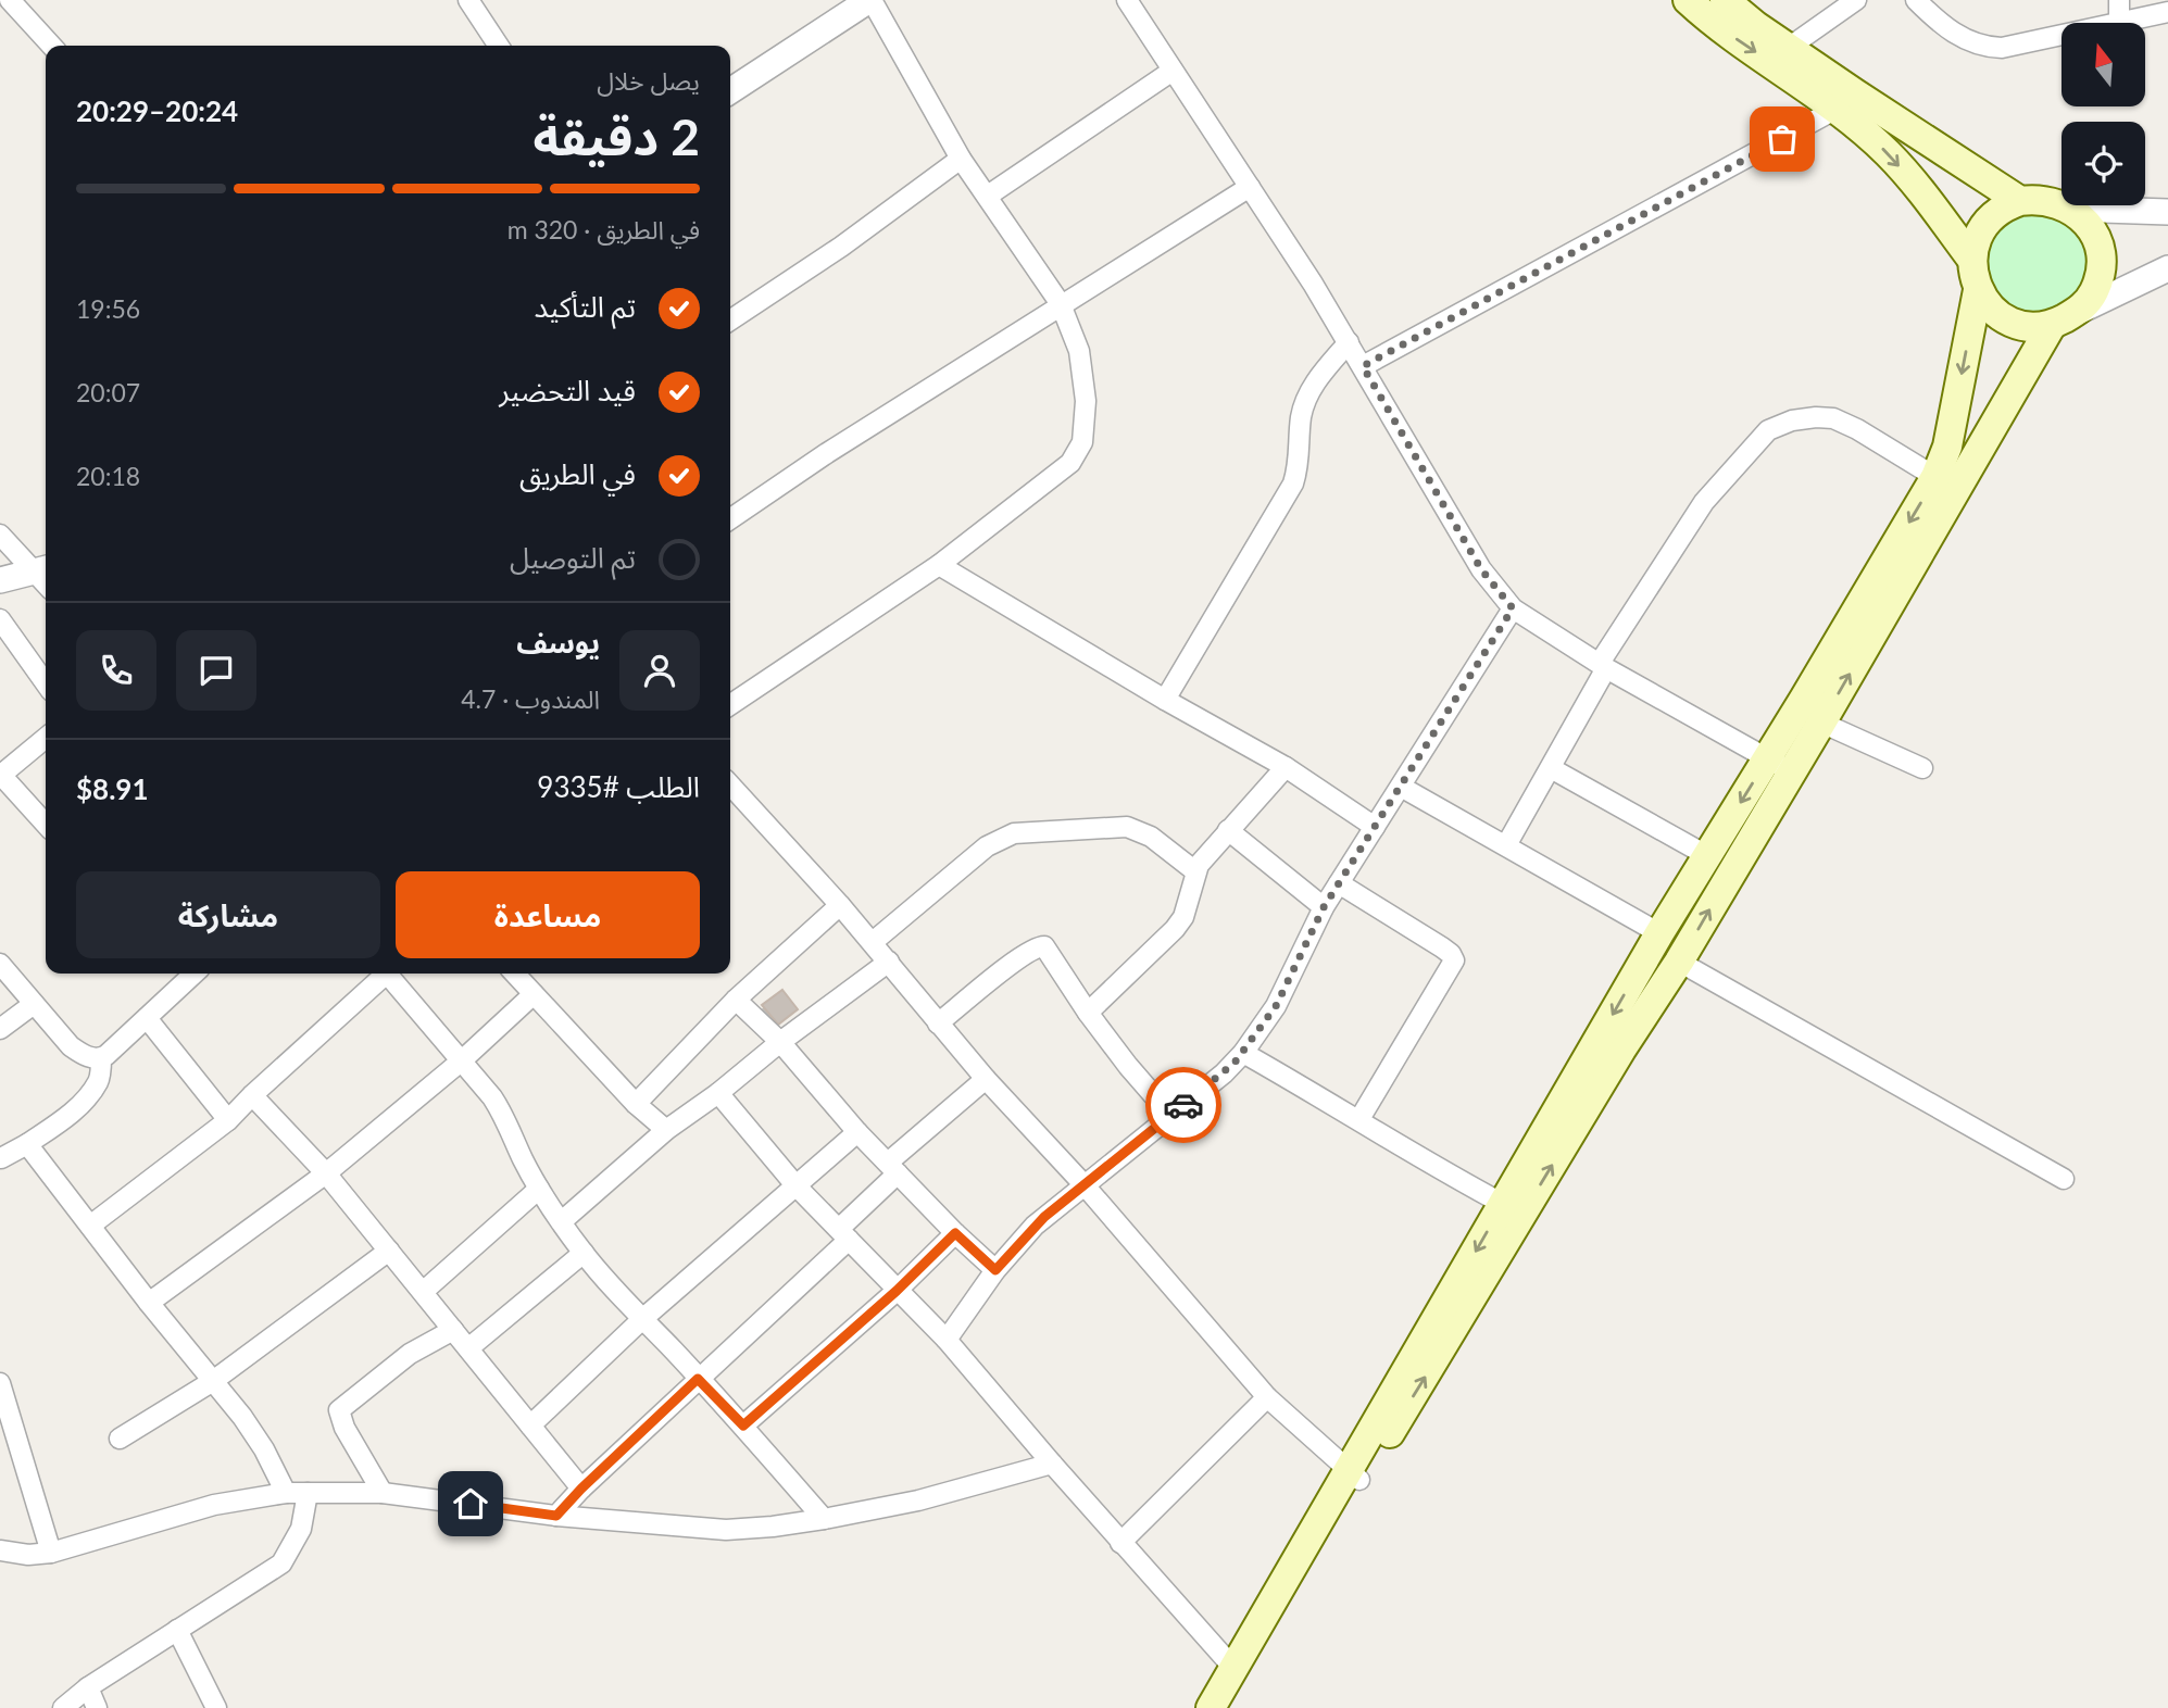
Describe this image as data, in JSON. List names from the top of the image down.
{
  "north": "top",
  "page": {
    "heading": ["2 دقيقة", "يصل خلال", "20:24–20:29"],
    "panel": [
      "يوسف",
      "المندوب · 4.7",
      "الطلب #9335",
      "$8.91"
    ],
    "bar": "في الطريق · 320 m",
    "list": [
      ["تم التأكيد", "19:56"],
      ["قيد التحضير", "20:07"],
      ["في الطريق", "20:18"],
      "تم التوصيل"
    ],
    "buttons": ["مساعدة", "مشاركة"]
  }
}
